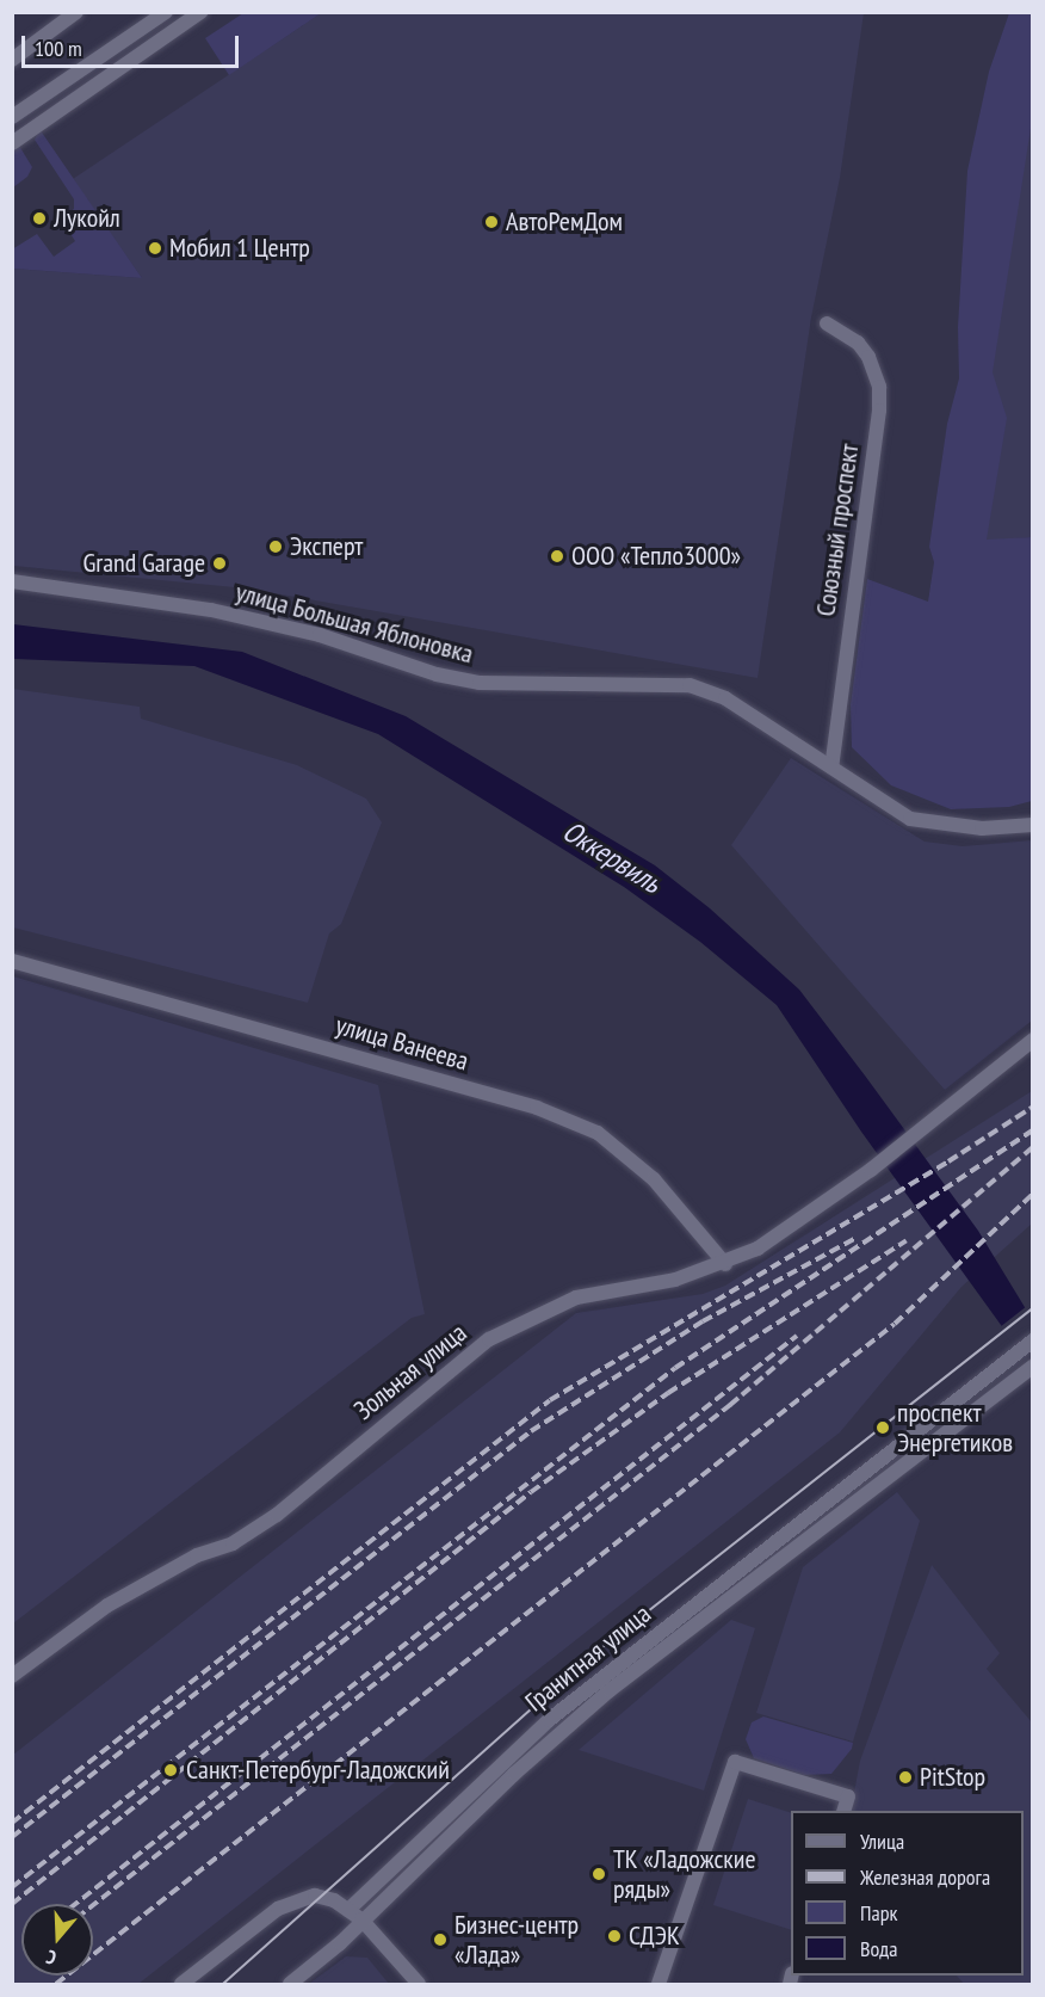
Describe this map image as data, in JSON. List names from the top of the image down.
{
  "streets": {
    "street": [
      "Союзный проспект",
      "улица Большая Яблоновка",
      "улица Ванеева",
      "Зольная улица",
      "Гранитная улица"
    ]
  },
  "crossings": [
    ["Союзный проспект", "улица Большая Яблоновка"],
    ["улица Ванеева", "Зольная улица"]
  ],
  "water": ["Оккервиль"],
  "places": [
    "Лукойл",
    "АвтоРемДом",
    "Мобил 1 Центр",
    "Эксперт",
    "ООО «Тепло3000»",
    "Grand Garage",
    "проспект Энергетиков",
    "Санкт-Петербург-Ладожский",
    "PitStop",
    "ТК «Ладожские ряды»",
    "СДЭК",
    "Бизнес-центр «Лада»"
  ],
  "legend": [
    "Улица",
    "Железная дорога",
    "Парк",
    "Вода"
  ],
  "scale_bar": "100 m",
  "north": "bottom"
}
